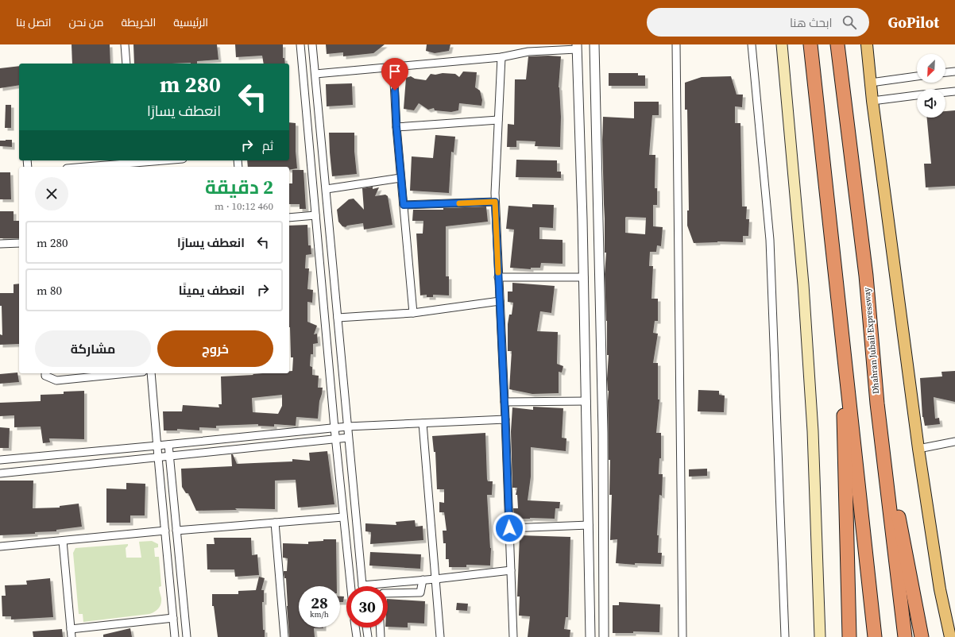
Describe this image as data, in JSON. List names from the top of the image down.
{
  "streets": {
    "highway": ["Dhahran Jubail Expressway"]
  },
  "north": "bottom left",
  "page": {
    "header": "GoPilot",
    "search": "ابحث هنا",
    "nav": [
      "الرئيسية",
      "الخريطة",
      "من نحن",
      "اتصل بنا"
    ],
    "turn": ["280 m", "انعطف يسارًا"],
    "then": "ثم",
    "heading": ["2 دقيقة", "460 m · 10:12"],
    "list": [
      {
        "name": "انعطف يسارًا",
        "value": "280 m"
      },
      {
        "name": "انعطف يمينًا",
        "value": "80 m"
      }
    ],
    "buttons": ["خروج", "مشاركة"],
    "speed": "28 km/h",
    "limit": "30"
  }
}
